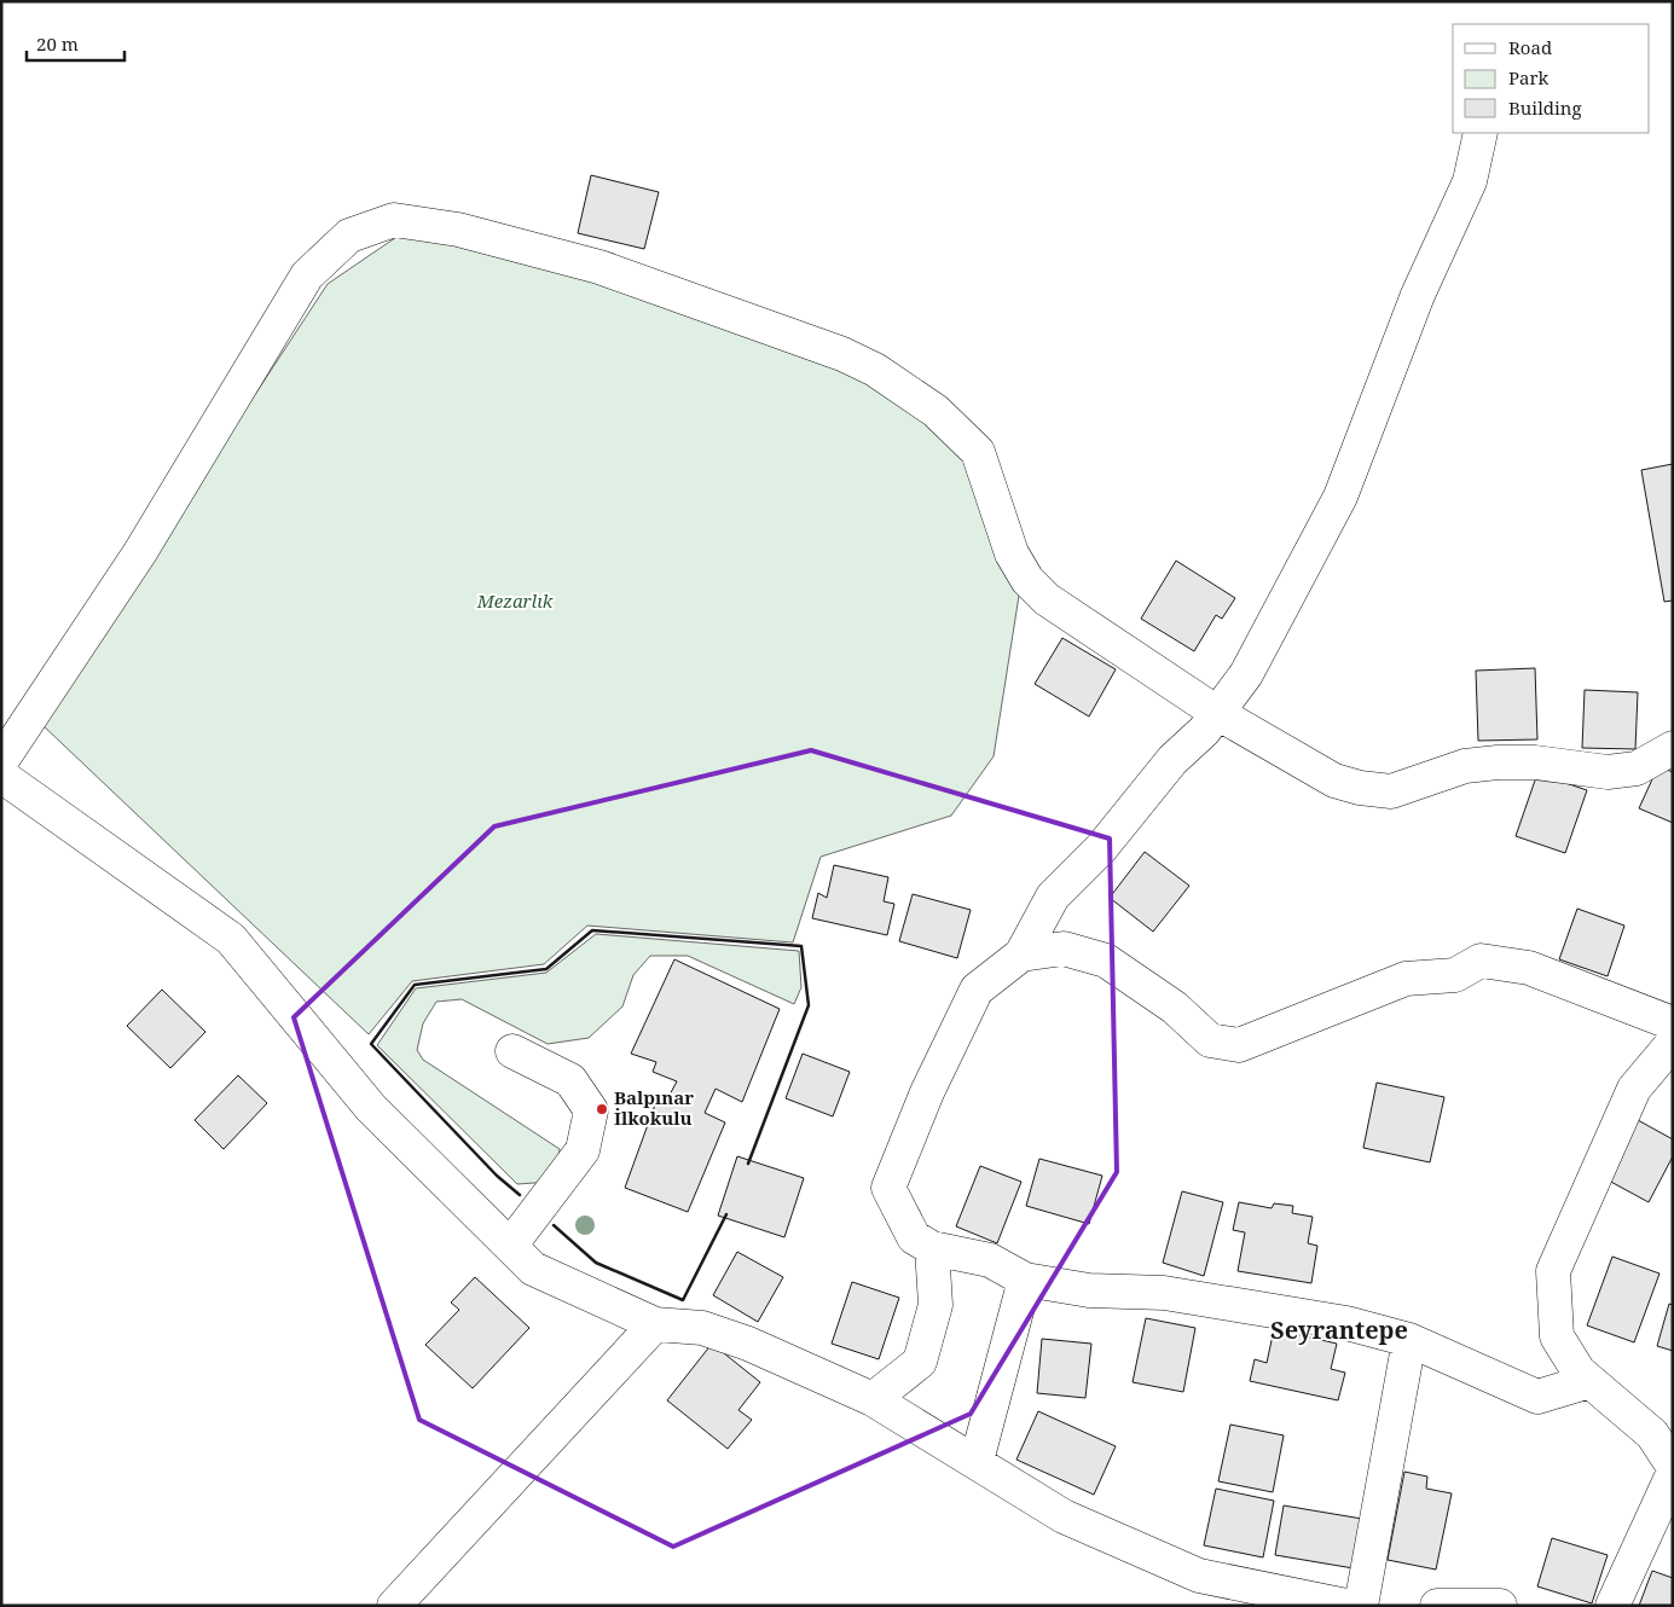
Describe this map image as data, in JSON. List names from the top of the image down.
{
  "districts": ["Seyrantepe"],
  "parks": ["Mezarlık"],
  "places": ["Balpınar İlkokulu"],
  "legend": ["Road", "Park", "Building"],
  "scale_bar": "20 m"
}
